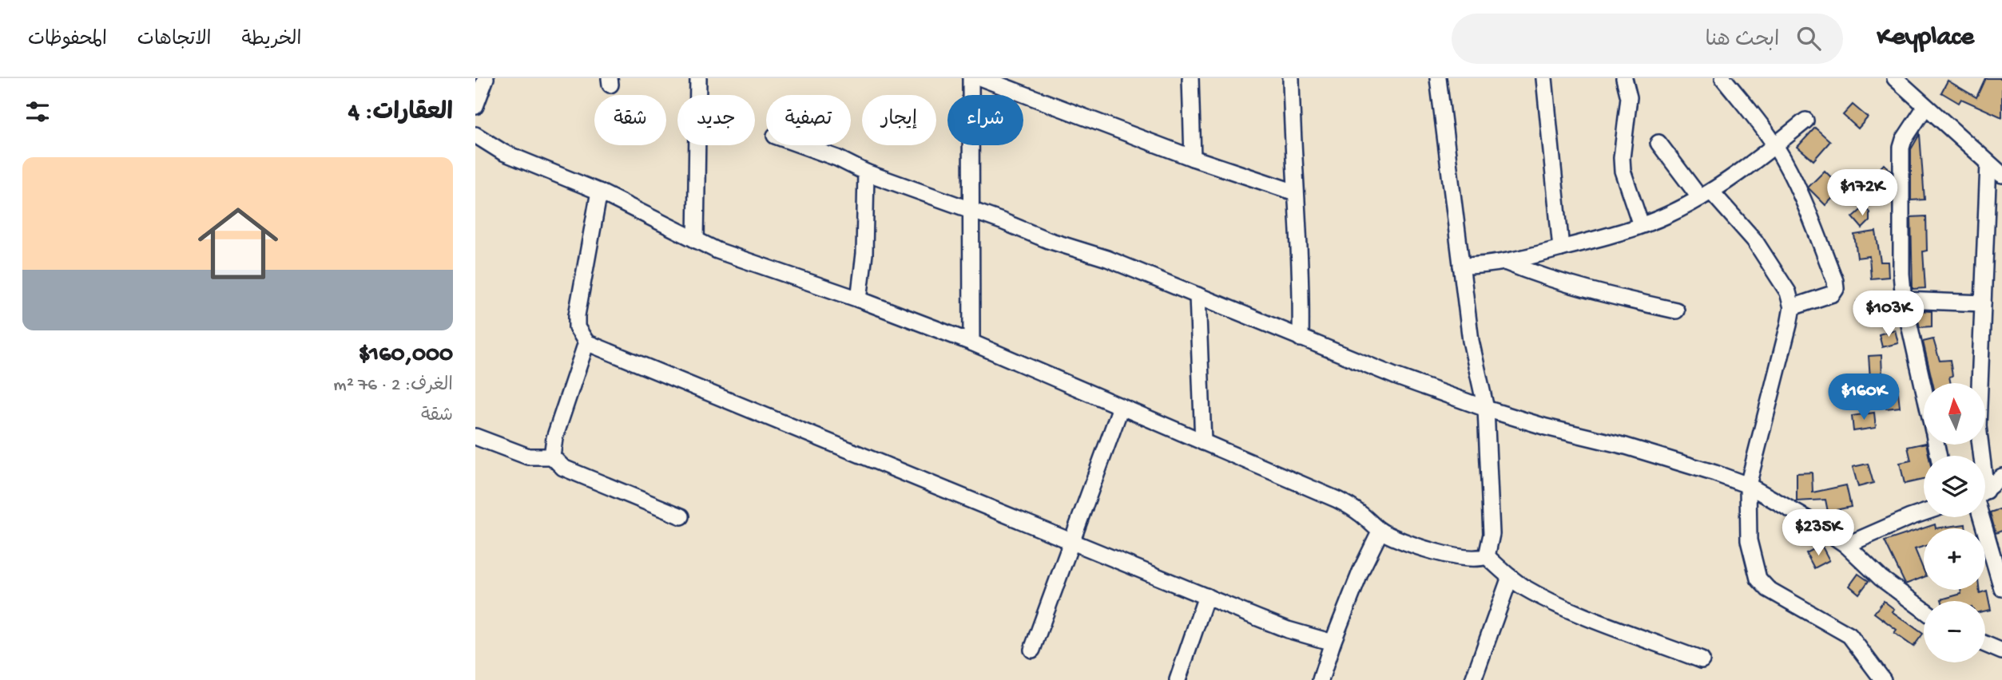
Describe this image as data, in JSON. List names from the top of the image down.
{
  "north": "top",
  "page": {
    "header": "Keyplace",
    "search": "ابحث هنا",
    "nav": ["الخريطة", "الاتجاهات", "المحفوظات"],
    "heading": "العقارات: 4",
    "chip": [
      "شراء",
      "إيجار",
      "تصفية",
      "جديد",
      "شقة"
    ],
    "list": [
      {
        "name": "$160,000",
        "note": "الغرف: 2 · 76 m² · شقة"
      }
    ],
    "price": [
      "$172K",
      "$103K",
      "$160K",
      "$235K"
    ],
    "map_buttons": ["+", "−"]
  }
}
